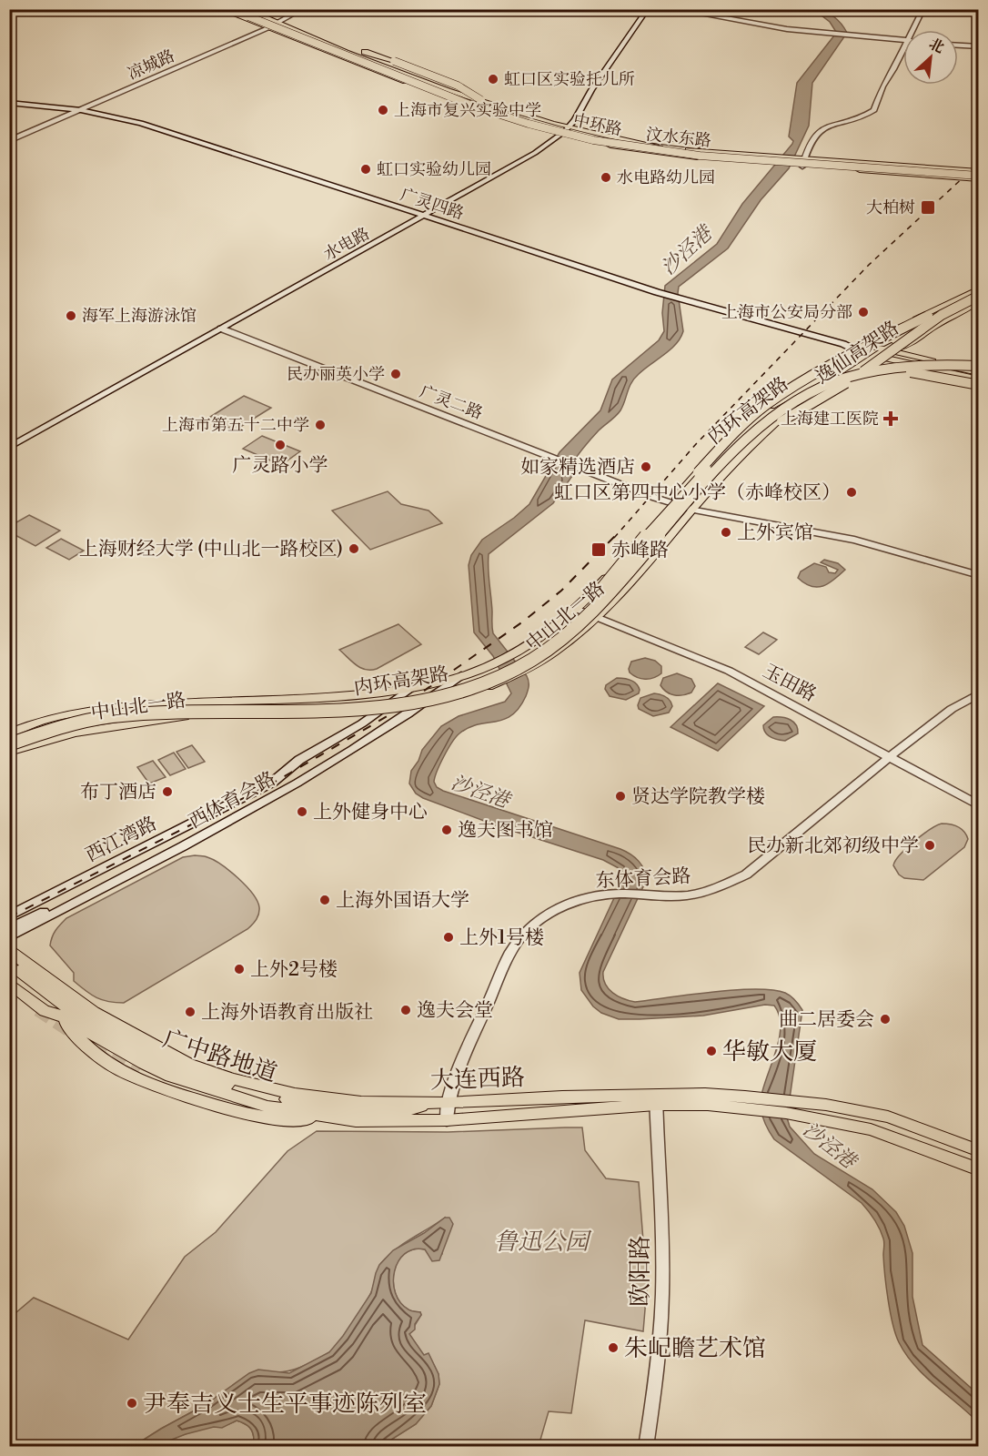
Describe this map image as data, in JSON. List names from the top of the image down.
{
  "streets": {
    "highway": ["中环路", "逸仙高架路", "内环高架路"],
    "main road": [
      "凉城路",
      "汶水东路",
      "广灵四路",
      "水电路",
      "广灵二路",
      "中山北一路",
      "玉田路",
      "西体育会路",
      "西江湾路",
      "东体育会路",
      "广中路地道",
      "大连西路",
      "欧阳路"
    ]
  },
  "crossings": [
    ["凉城路", "汶水东路"],
    ["凉城路", "广灵四路"],
    ["中环路", "汶水东路"],
    ["汶水东路", "水电路"],
    ["广灵四路", "水电路"],
    ["广灵四路", "中山北一路"],
    ["水电路", "广灵二路"],
    ["逸仙高架路", "内环高架路"],
    ["逸仙高架路", "中山北一路"],
    ["逸仙高架路", "玉田路"],
    ["广灵二路", "中山北一路"],
    ["内环高架路", "中山北一路"],
    ["内环高架路", "玉田路"],
    ["中山北一路", "玉田路"],
    ["中山北一路", "西体育会路"],
    ["中山北一路", "西江湾路"],
    ["玉田路", "东体育会路"],
    ["东体育会路", "大连西路"],
    ["广中路地道", "大连西路"],
    ["大连西路", "欧阳路"]
  ],
  "water": ["沙泾港"],
  "parks": ["鲁迅公园"],
  "places": {
    "other": [
      "虹口区实验托儿所",
      "上海市复兴实验中学",
      "虹口实验幼儿园",
      "水电路幼儿园",
      "上海市公安局分部",
      "海军上海游泳馆",
      "民办丽英小学",
      "上海市第五十二中学",
      "广灵路小学",
      "如家精选酒店",
      "虹口区第四中心小学（赤峰校区）",
      "上外宾馆",
      "上海财经大学 (中山北一路校区)",
      "布丁酒店",
      "贤达学院教学楼",
      "上外健身中心",
      "逸夫图书馆",
      "民办新北郊初级中学",
      "上海外国语大学",
      "上外1号楼",
      "上外2号楼",
      "逸夫会堂",
      "上海外语教育出版社",
      "曲二居委会",
      "华敏大厦",
      "朱屺瞻艺术馆",
      "尹奉吉义士生平事迹陈列室"
    ],
    "transit": ["大柏树", "赤峰路"],
    "health": ["上海建工医院"]
  },
  "north": "top right"
}
